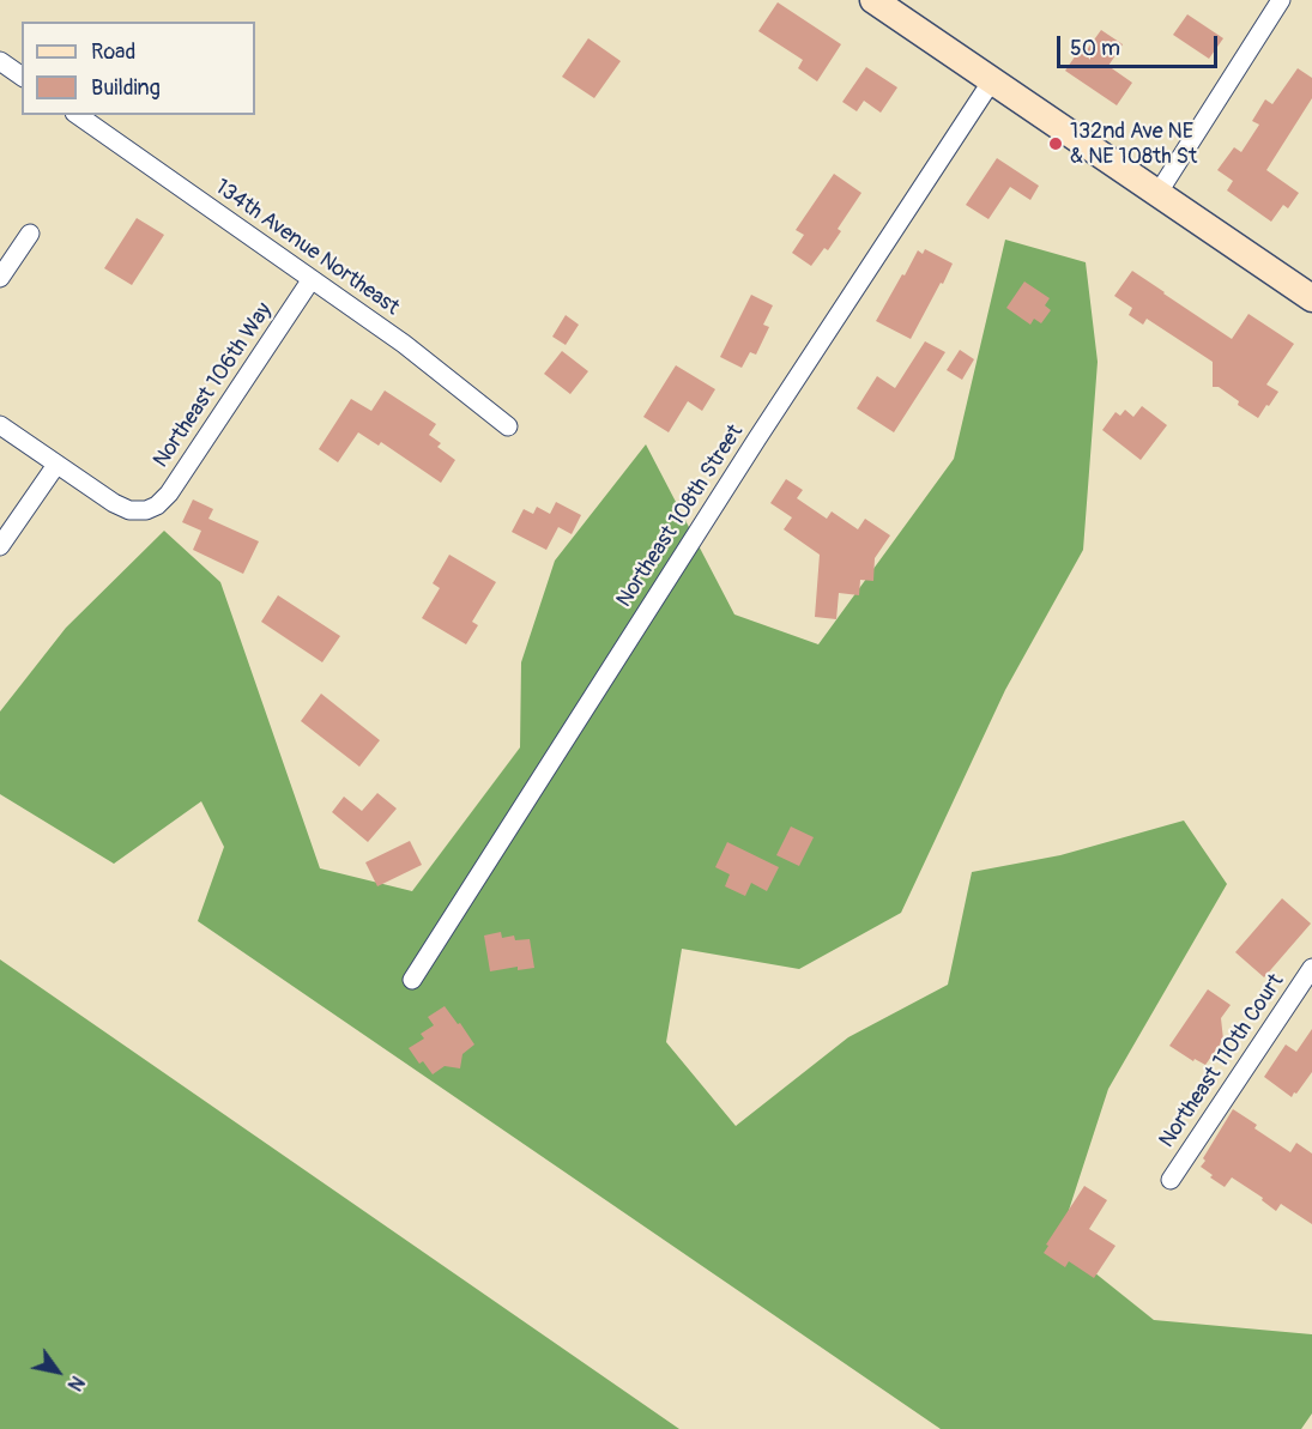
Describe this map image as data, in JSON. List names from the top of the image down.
{
  "streets": {
    "street": [
      "134th Avenue Northeast",
      "Northeast 106th Way",
      "Northeast 108th Street",
      "Northeast 110th Court"
    ]
  },
  "crossings": [
    ["134th Avenue Northeast", "Northeast 106th Way"]
  ],
  "places": ["132nd Ave NE & NE 108th St"],
  "legend": ["Road", "Building"],
  "scale_bar": "50 m",
  "north": "bottom right"
}
